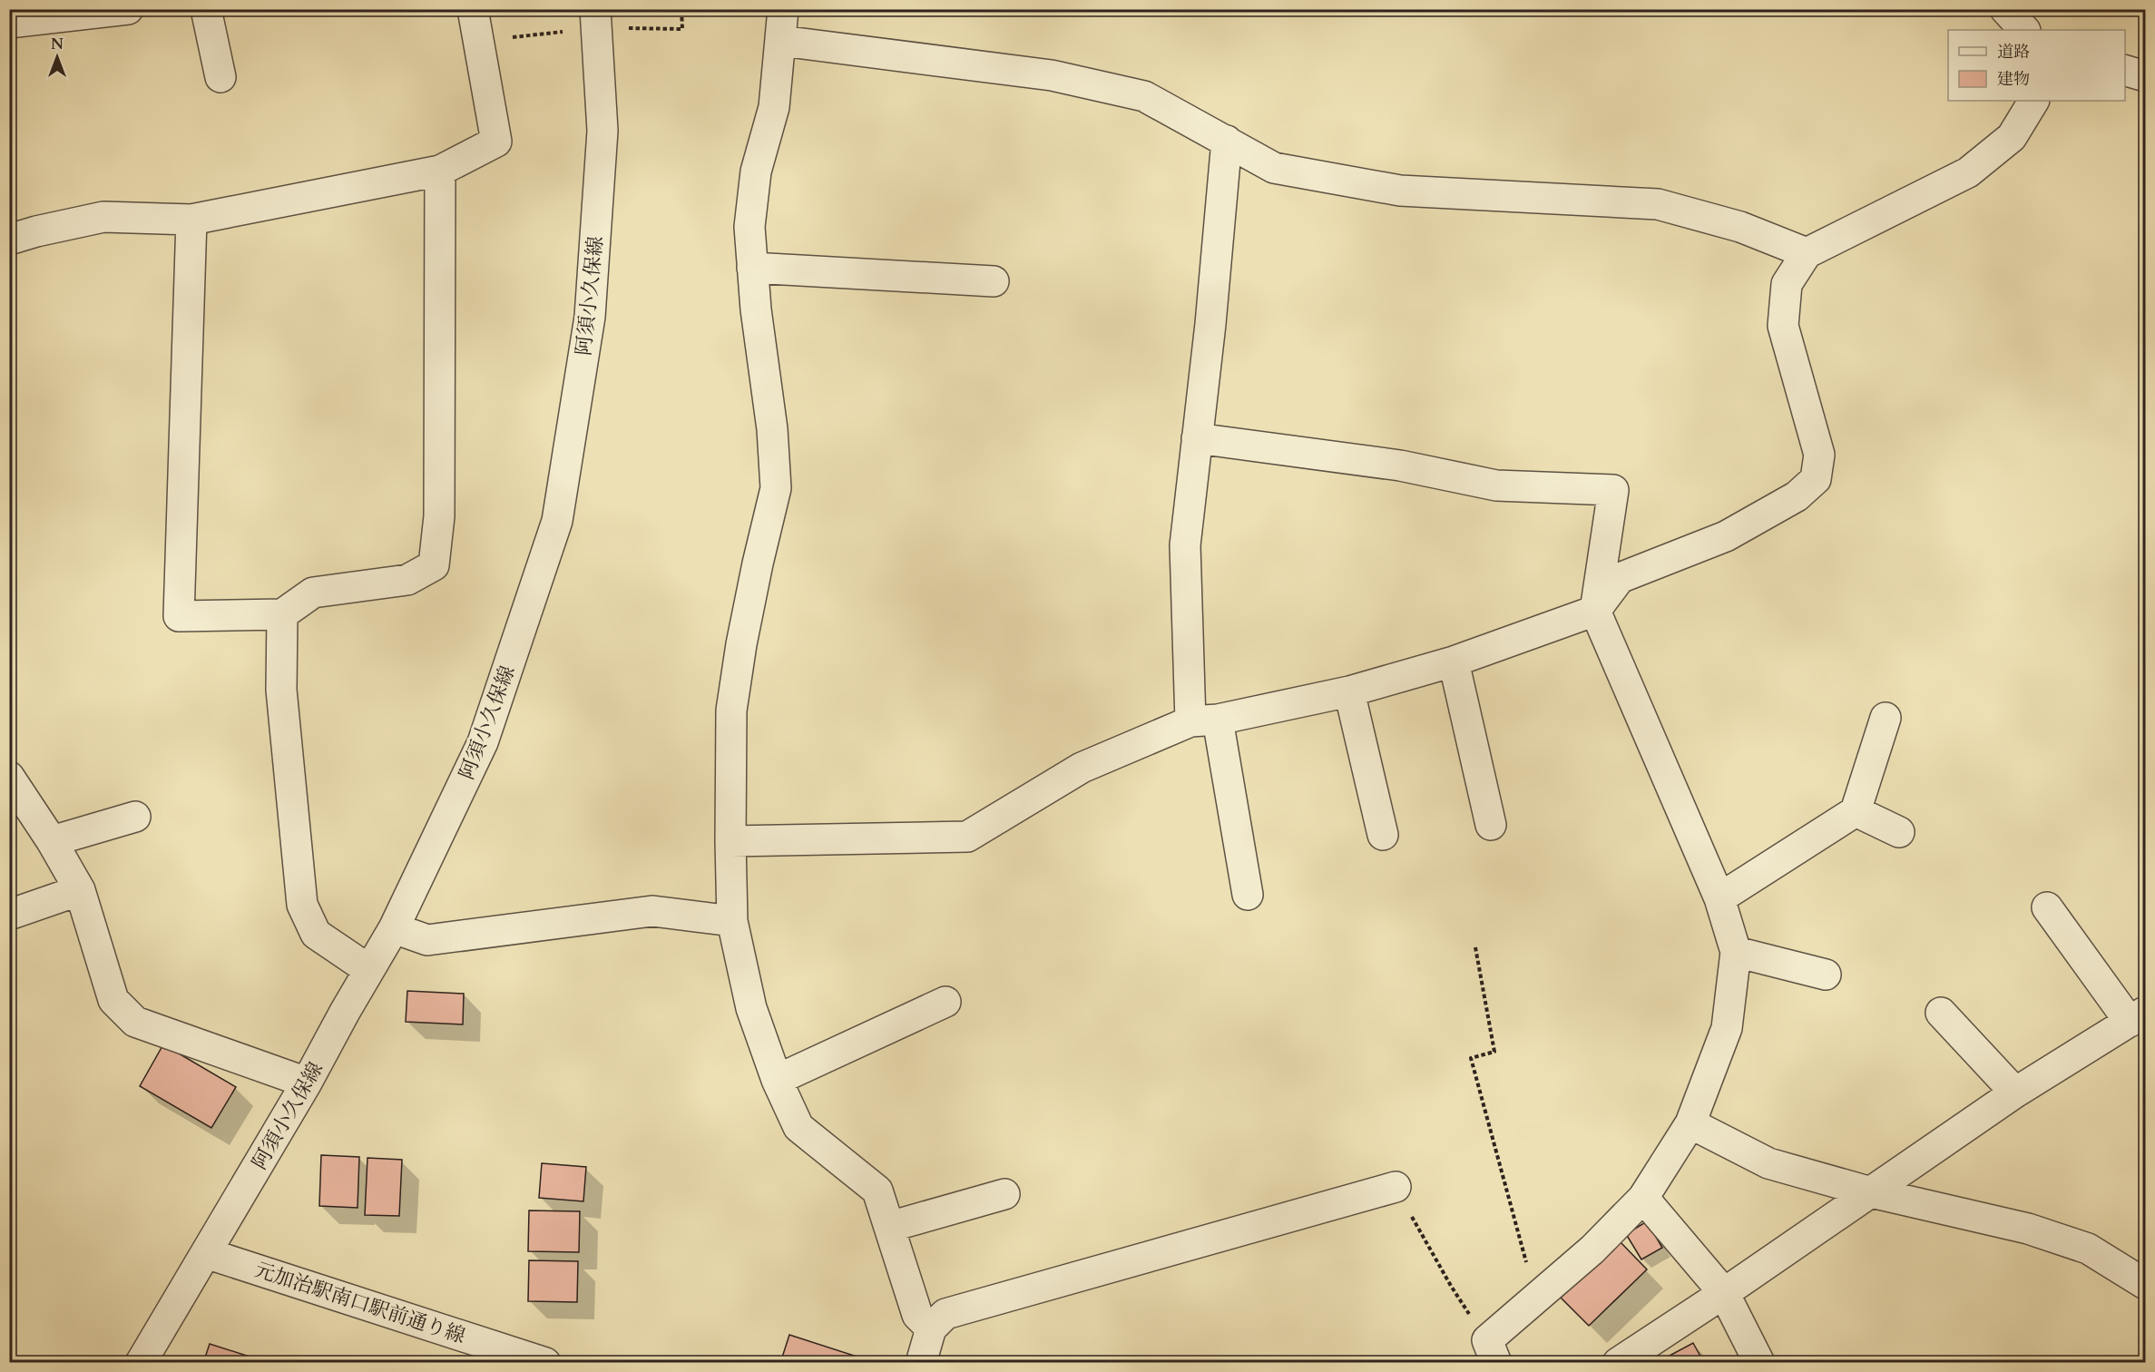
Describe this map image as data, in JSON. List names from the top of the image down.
{
  "streets": {
    "street": ["阿須小久保線", "元加治駅南口駅前通り線"]
  },
  "crossings": [
    ["阿須小久保線", "元加治駅南口駅前通り線"]
  ],
  "legend": ["道路", "建物"],
  "north": "top"
}
